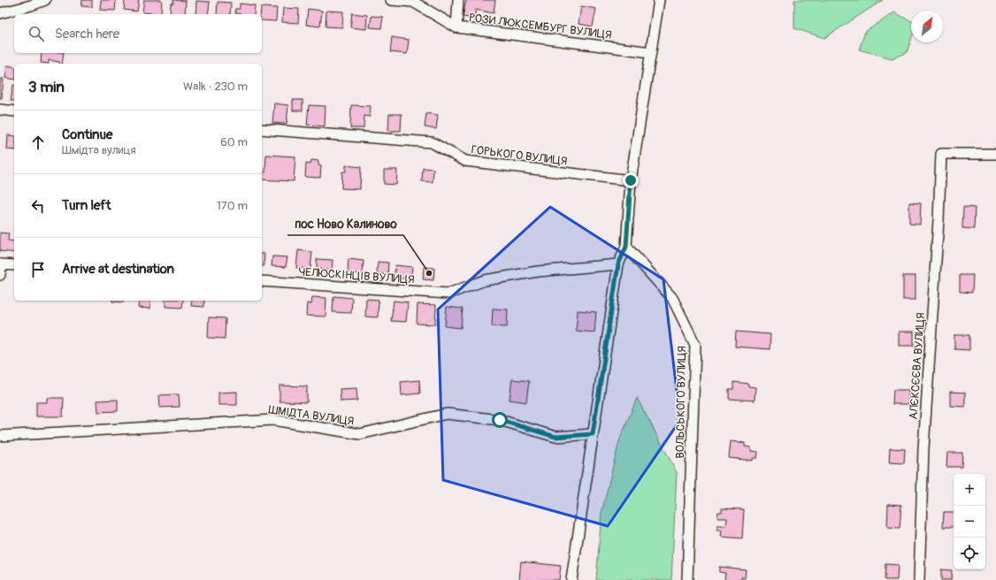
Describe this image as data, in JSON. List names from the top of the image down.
{
  "streets": {
    "street": [
      "РОЗИ ЛЮКСЕМБУРГ ВУЛИЦЯ",
      "ГОРЬКОГО ВУЛИЦЯ",
      "ЧЕЛЮСКІНЦІВ ВУЛИЦЯ",
      "АЛЄКСЄЄВА ВУЛИЦЯ",
      "ВОЛЬСЬКОГО ВУЛИЦЯ",
      "ШМІДТА ВУЛИЦЯ"
    ]
  },
  "places": ["пос Ново Калиново"],
  "north": "top right",
  "page": {
    "search": "Search here",
    "heading": ["3 min", "Walk · 230 m"],
    "list": [
      ["Continue", "Шмідта вулиця", "60 m"],
      ["Turn left", "170 m"],
      "Arrive at destination"
    ],
    "map_buttons": ["+", "−"]
  }
}
